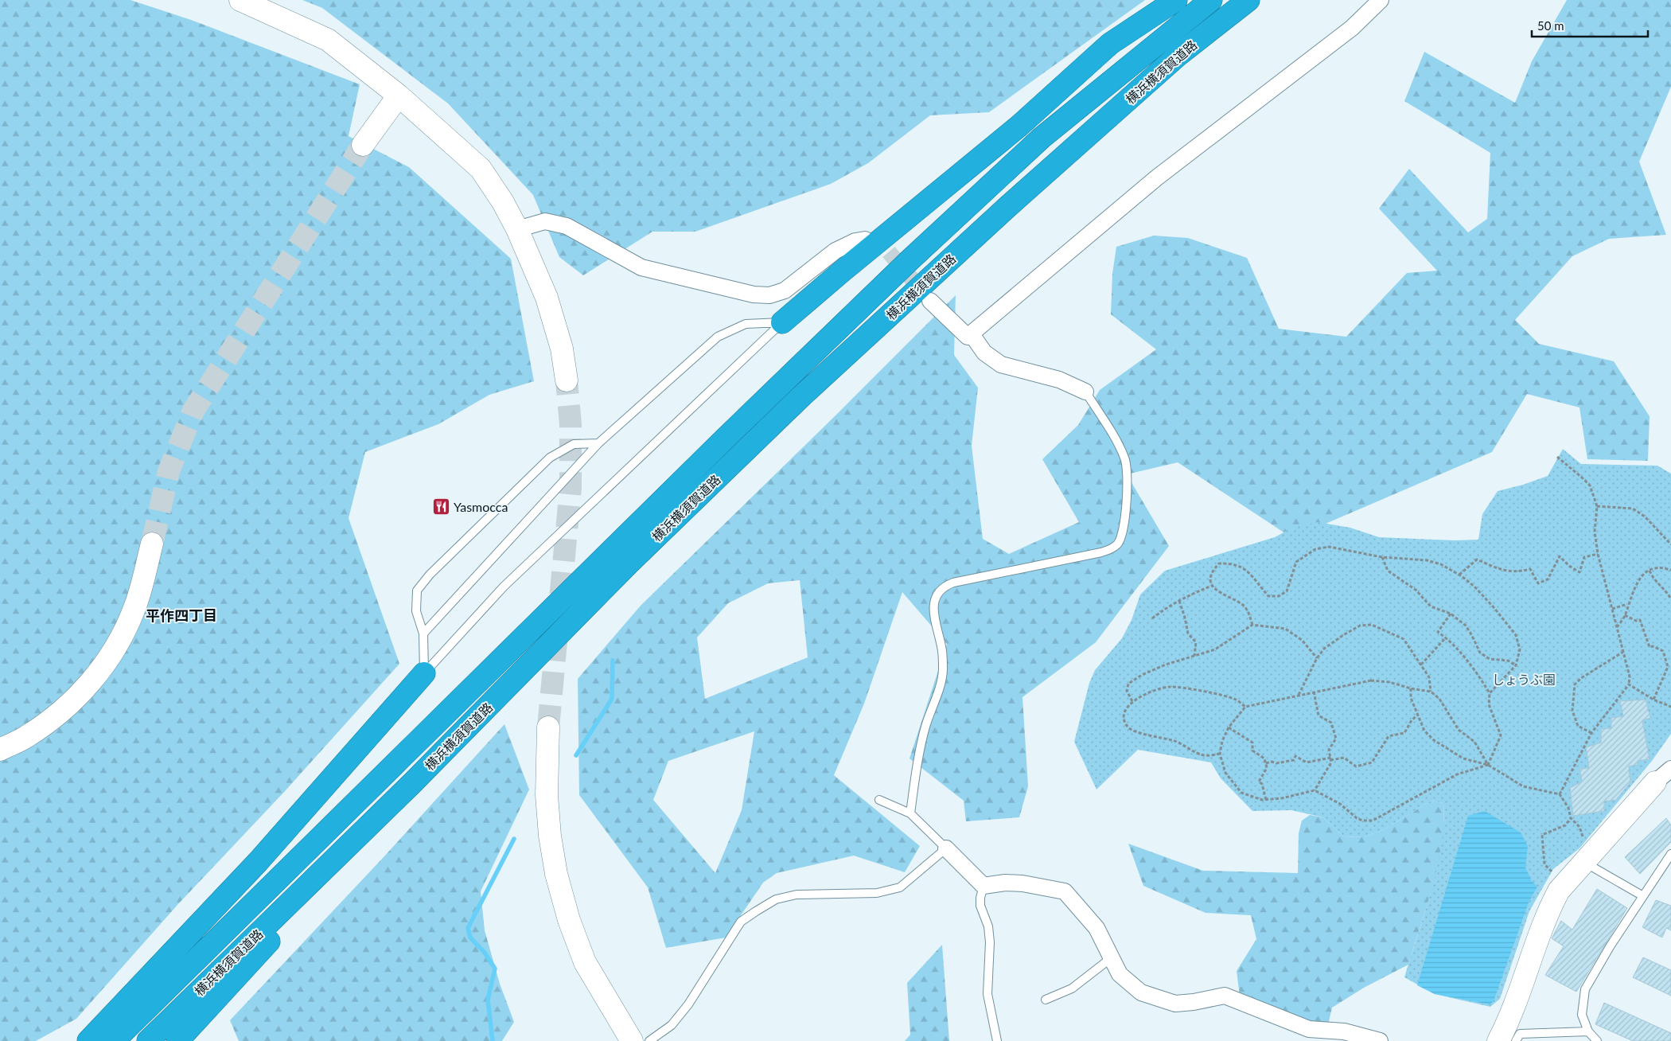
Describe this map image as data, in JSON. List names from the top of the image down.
{
  "streets": {
    "highway": ["横浜横須賀道路"]
  },
  "districts": ["平作四丁目"],
  "parks": ["しょうぶ園"],
  "places": {
    "restaurant": ["Yasmocca"]
  },
  "scale_bar": "50 m"
}
